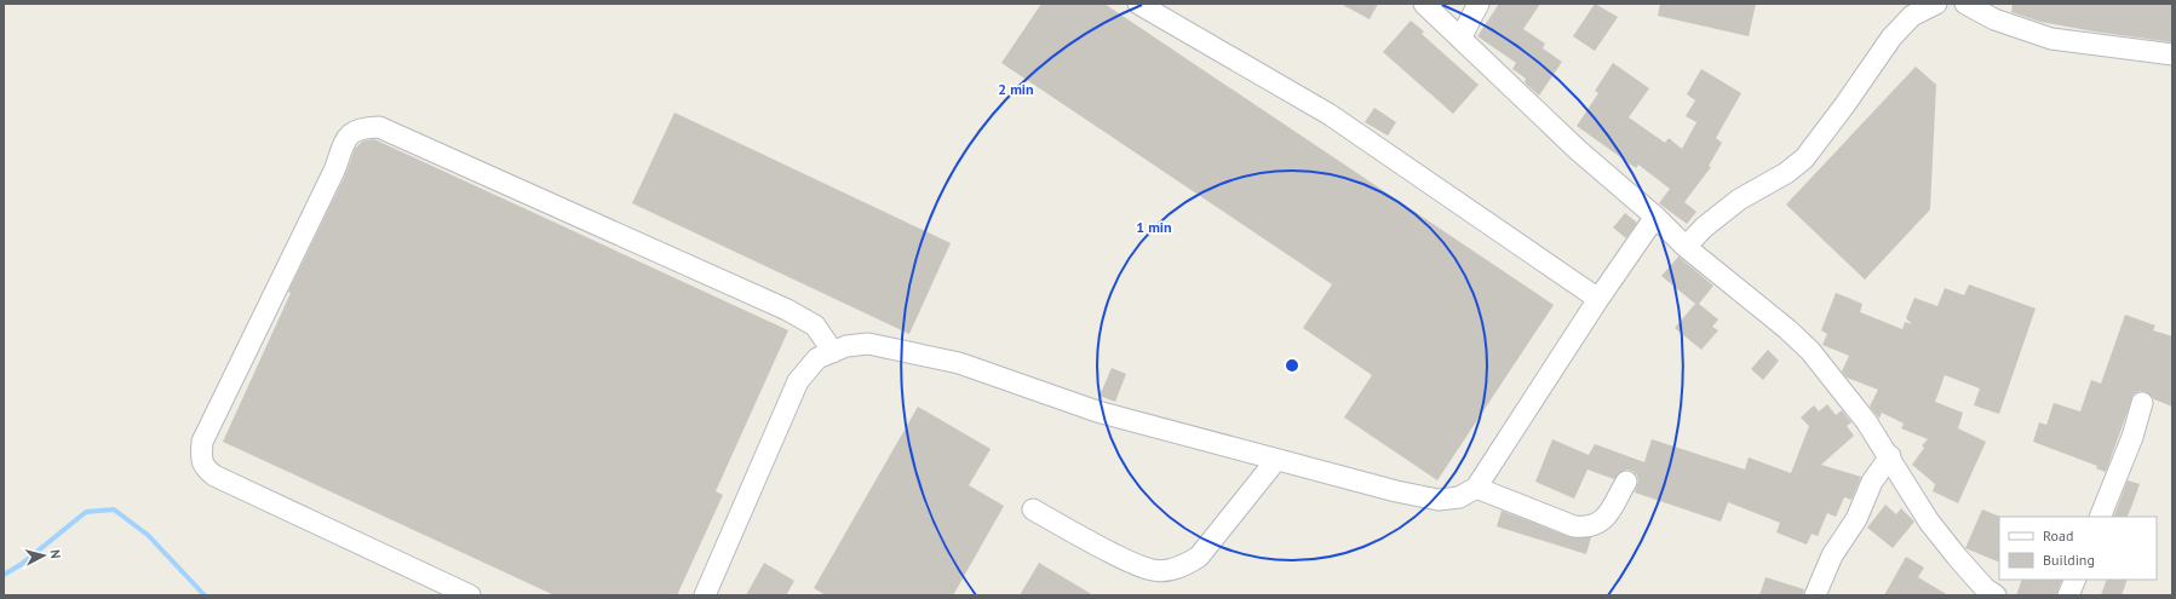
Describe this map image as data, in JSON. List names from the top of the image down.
{
  "legend": ["Road", "Building"],
  "north": "right",
  "rings": ["2 min", "1 min"]
}
